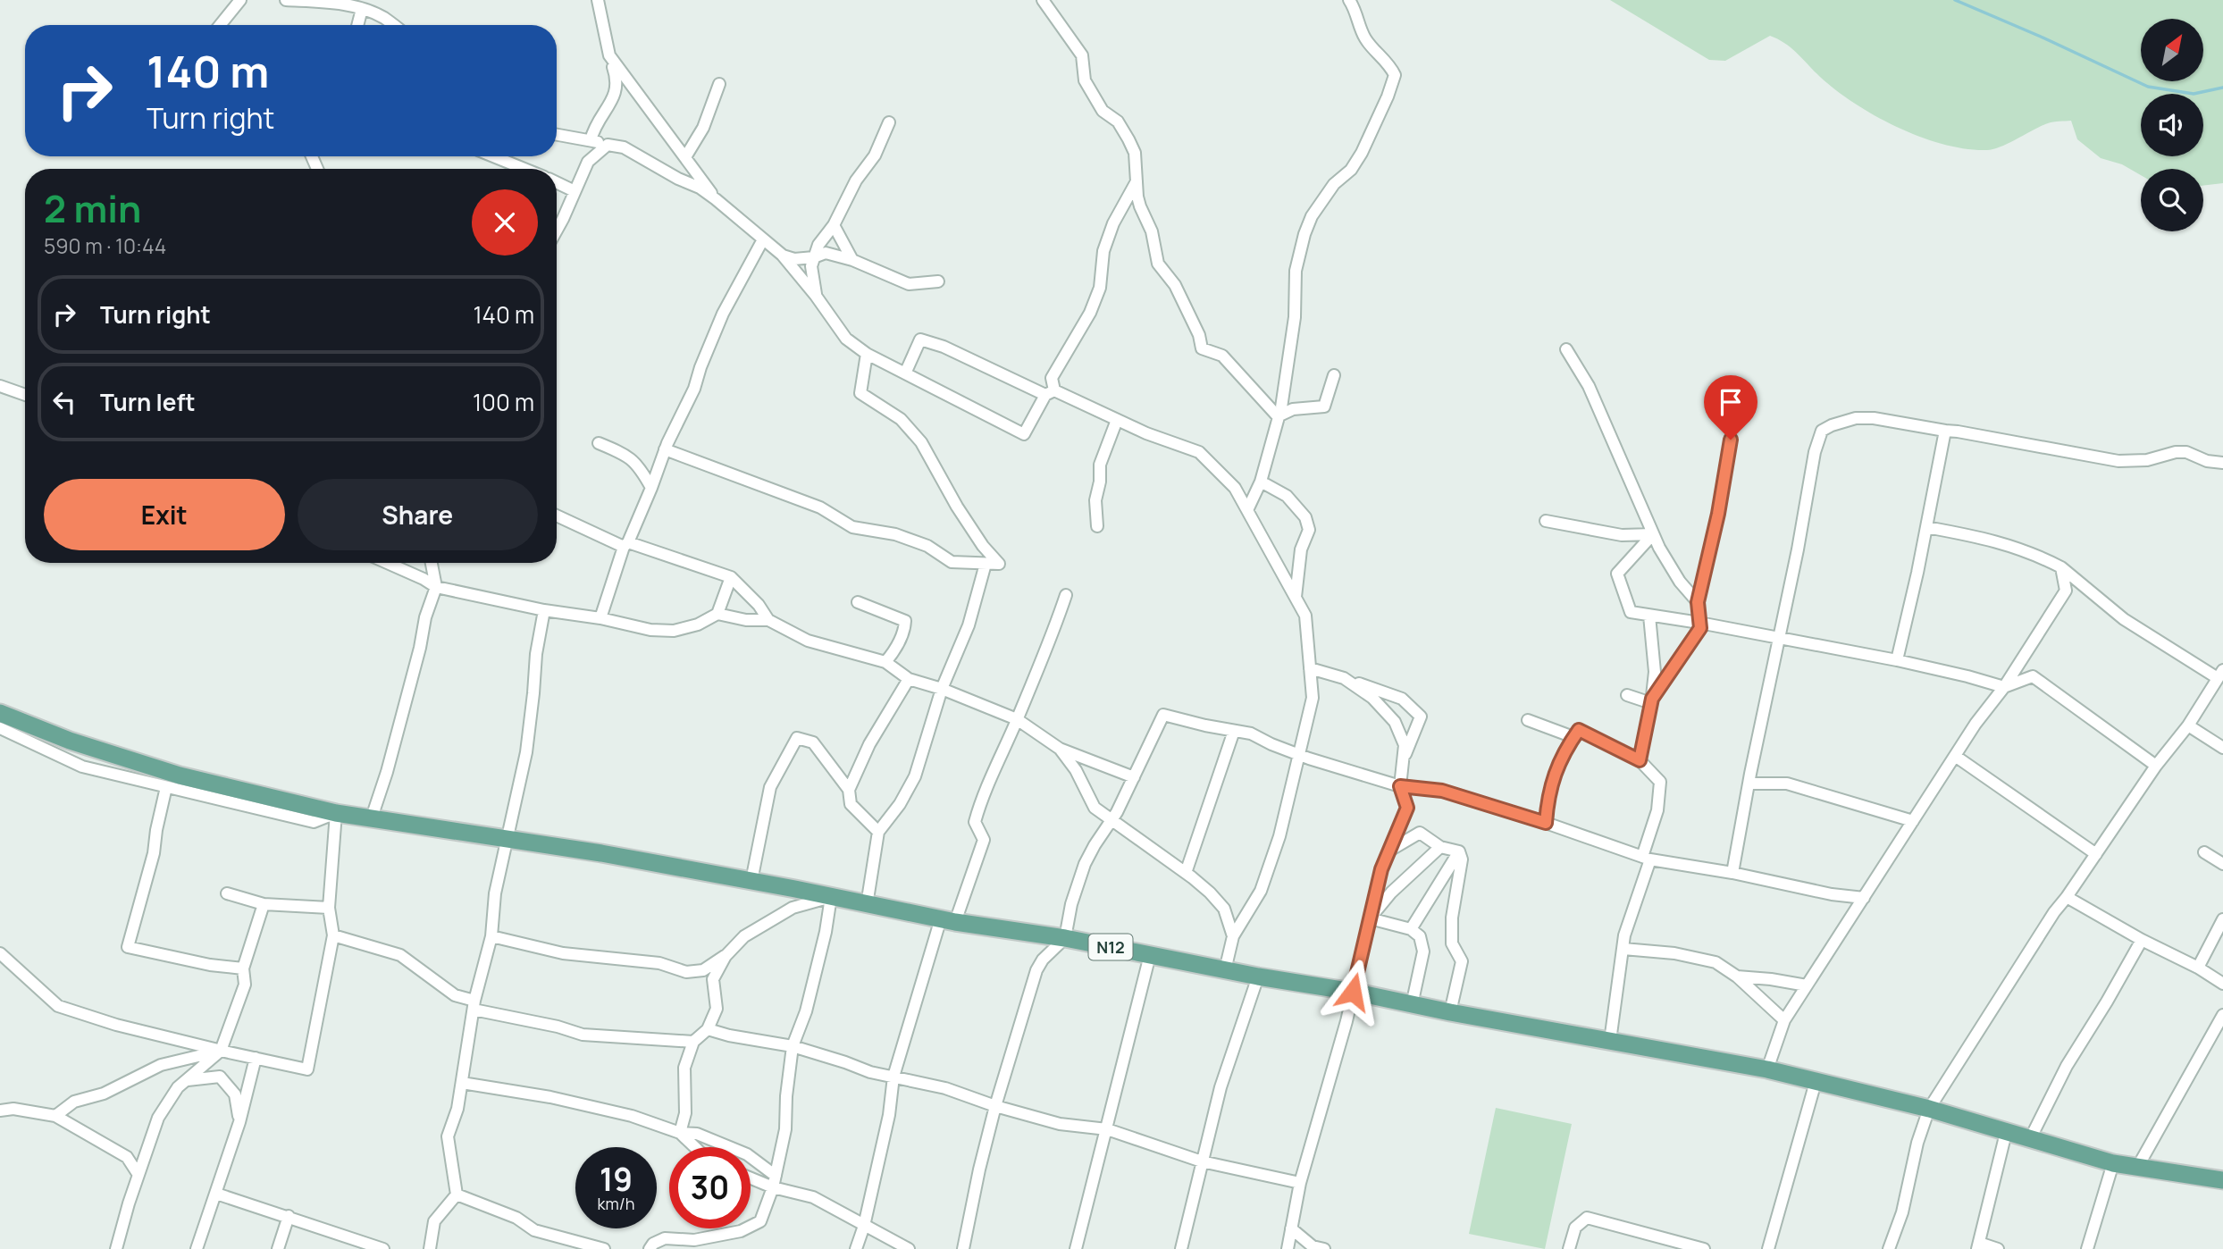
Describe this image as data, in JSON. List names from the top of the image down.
{
  "streets": {
    "main road": ["N12"]
  },
  "north": "top right",
  "page": {
    "turn": ["140 m", "Turn right"],
    "heading": ["2 min", "590 m · 10:44"],
    "list": [
      {
        "name": "Turn right",
        "value": "140 m"
      },
      {
        "name": "Turn left",
        "value": "100 m"
      }
    ],
    "buttons": ["Exit", "Share"],
    "speed": "19 km/h",
    "limit": "30"
  }
}
